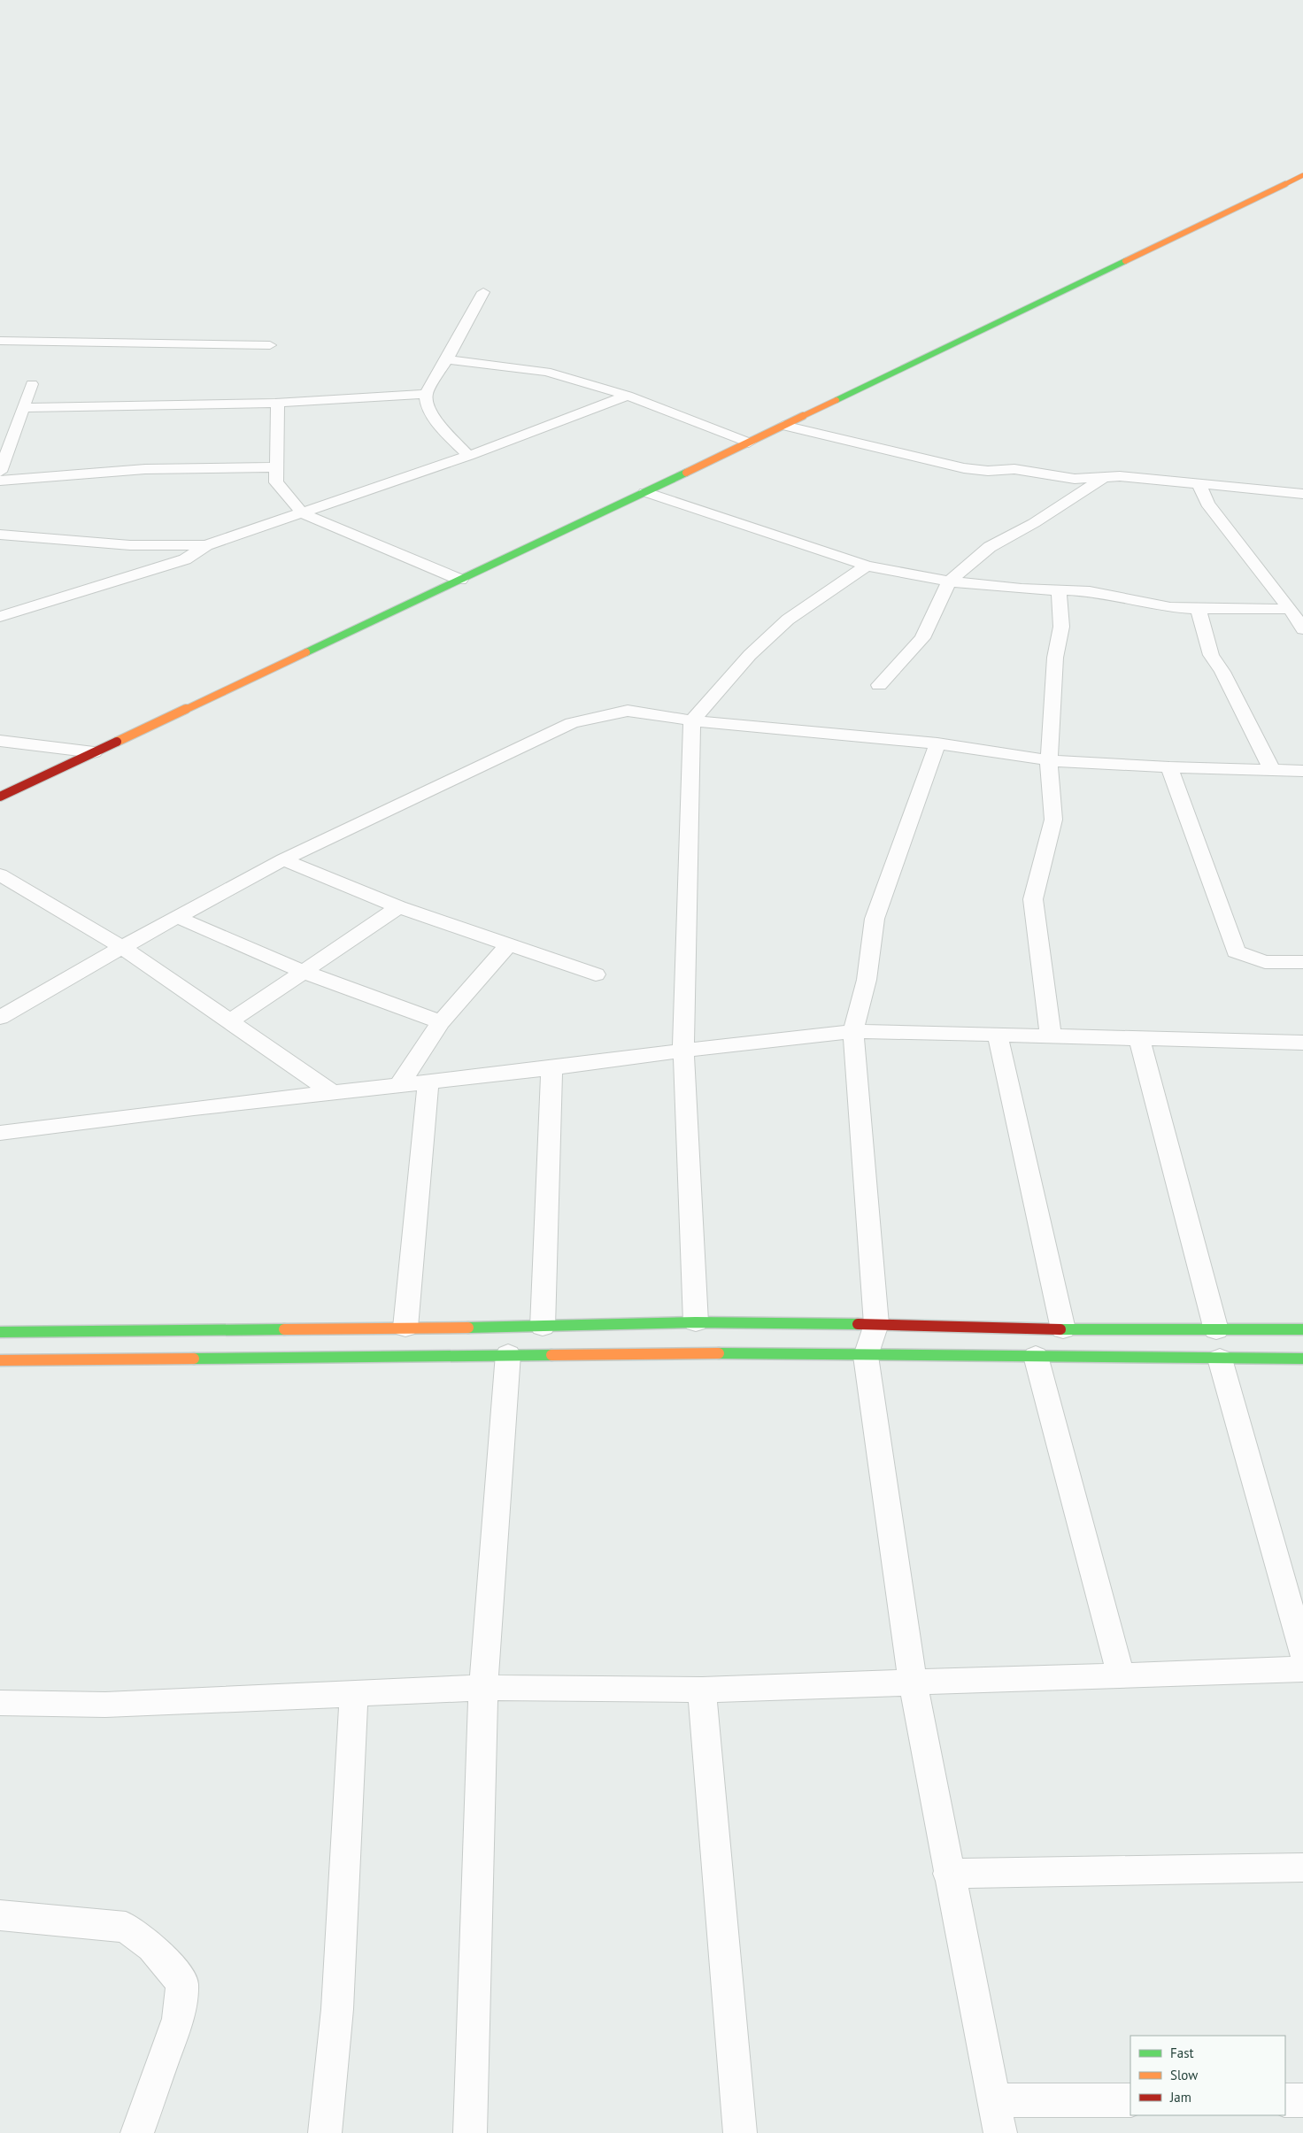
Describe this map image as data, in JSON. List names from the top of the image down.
{
  "legend": ["Fast", "Slow", "Jam"]
}
